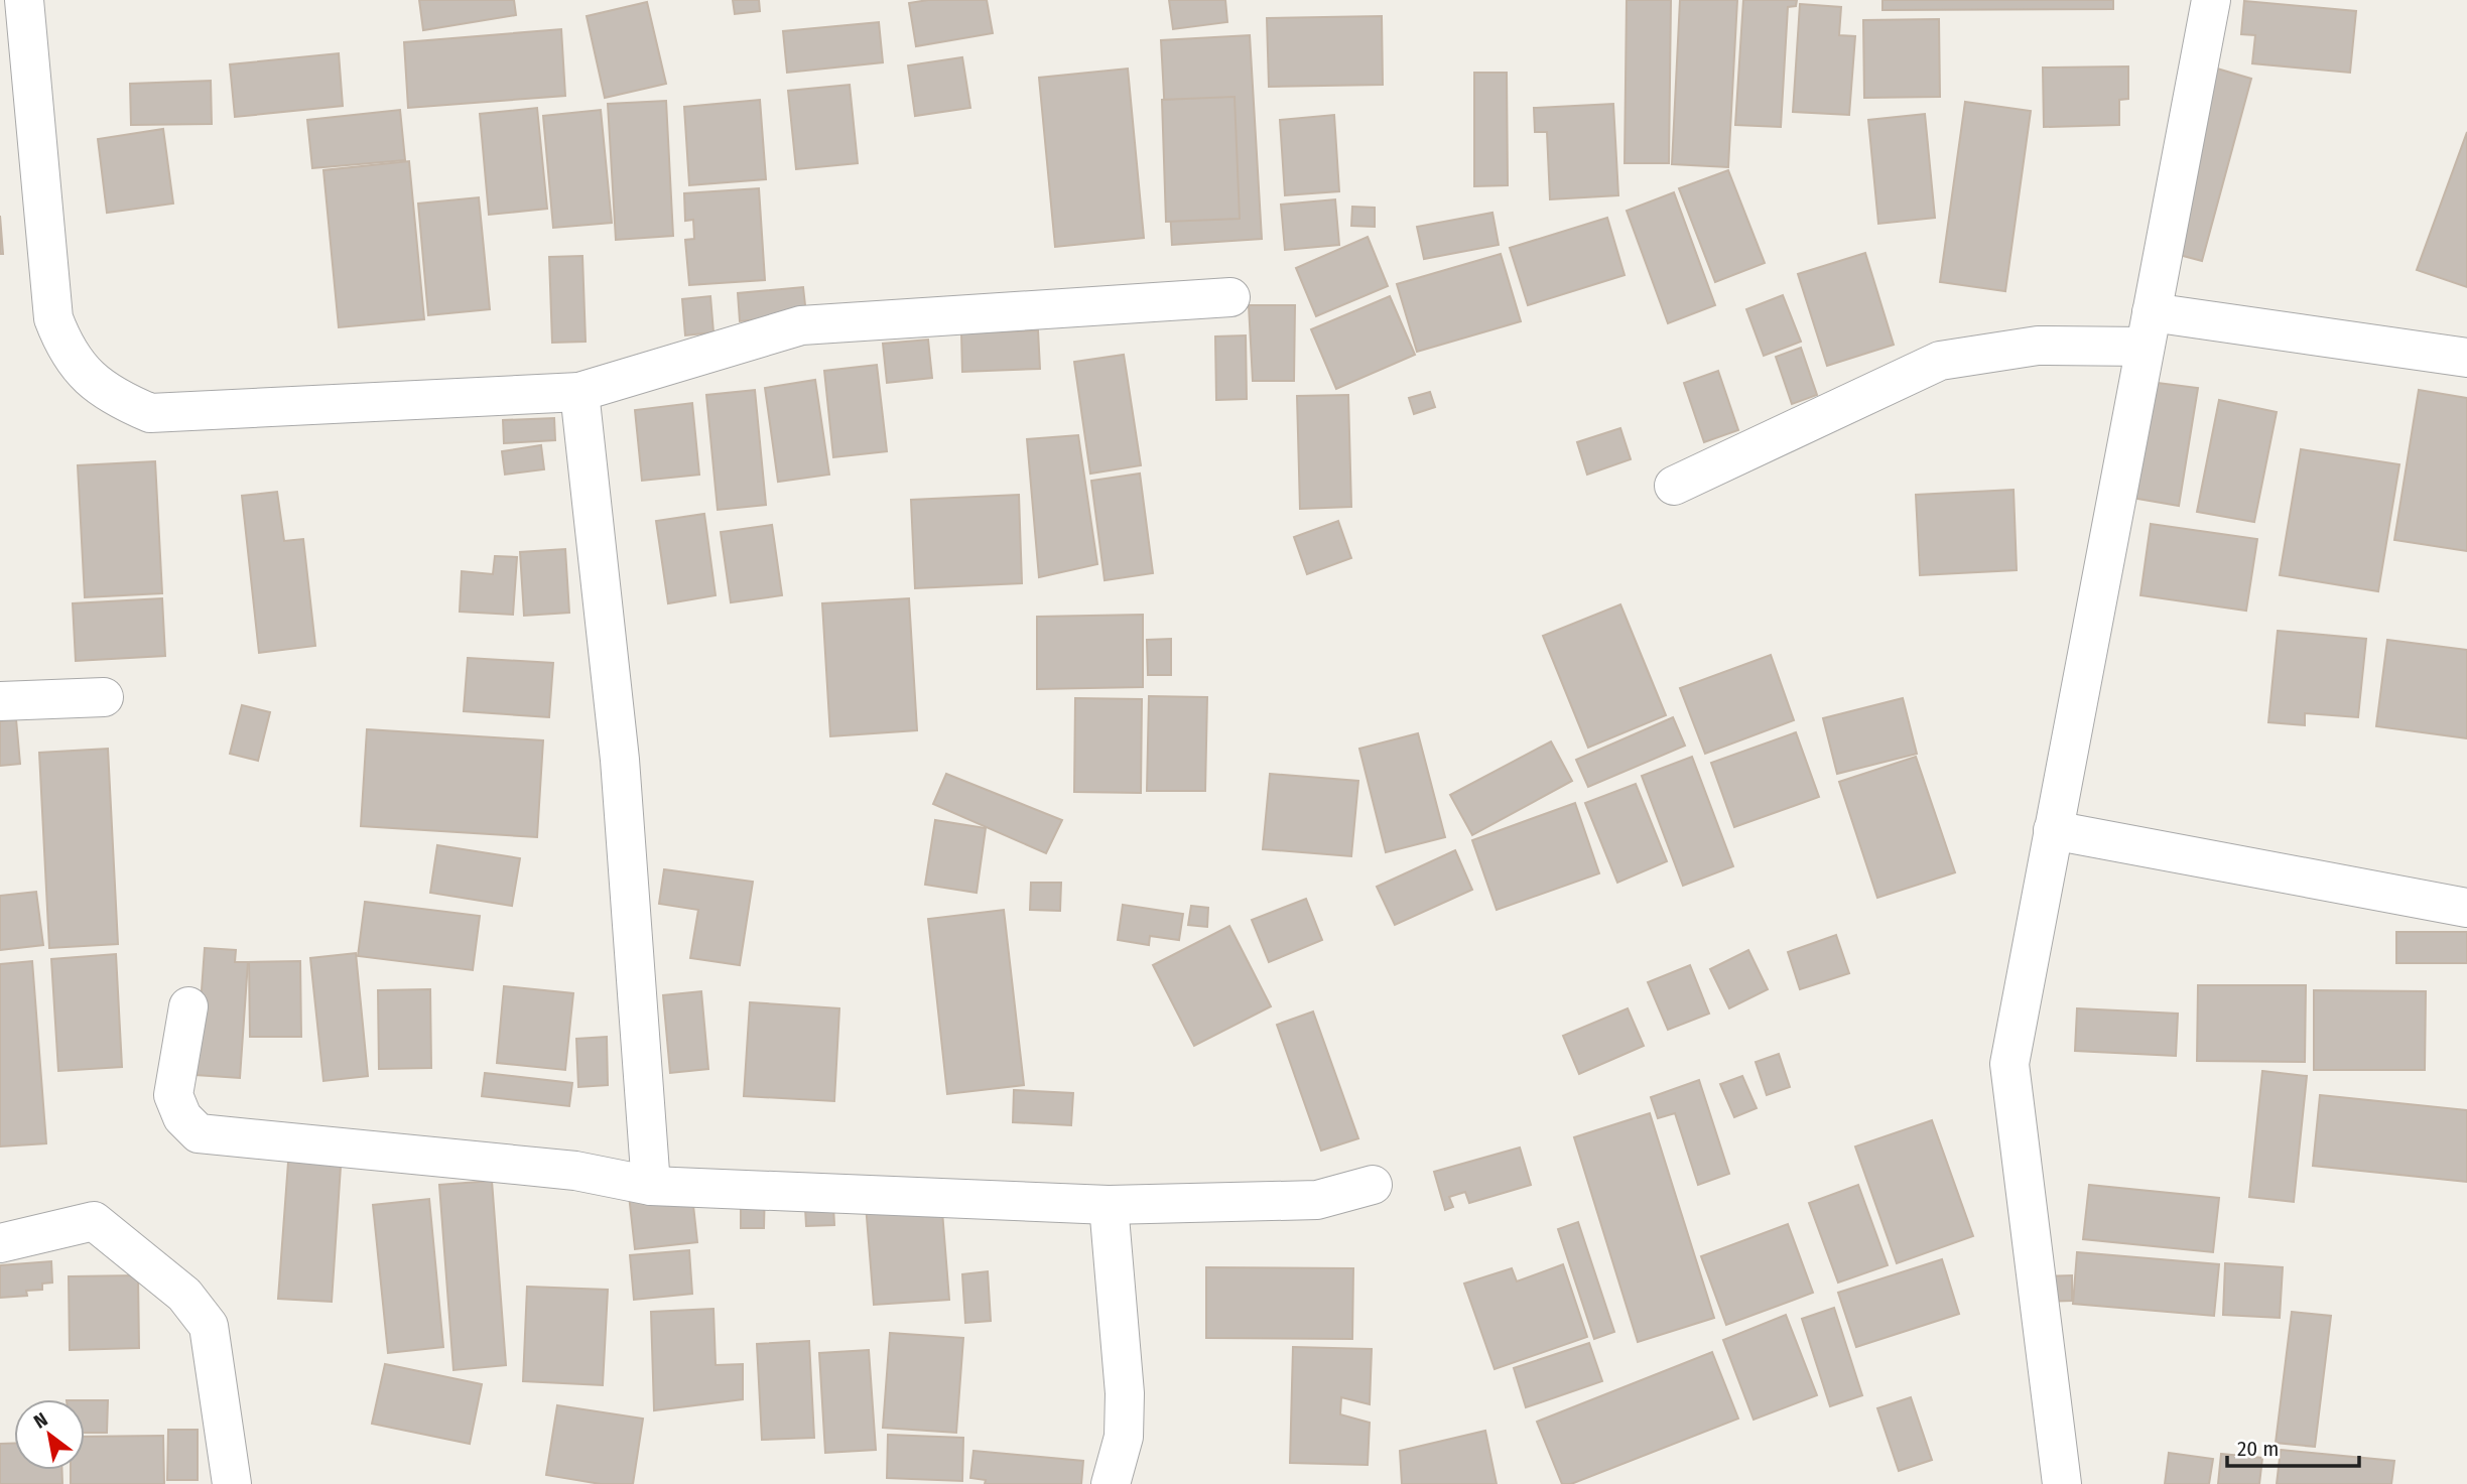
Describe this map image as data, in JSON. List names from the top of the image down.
{
  "scale_bar": "20 m",
  "north": "top left"
}
